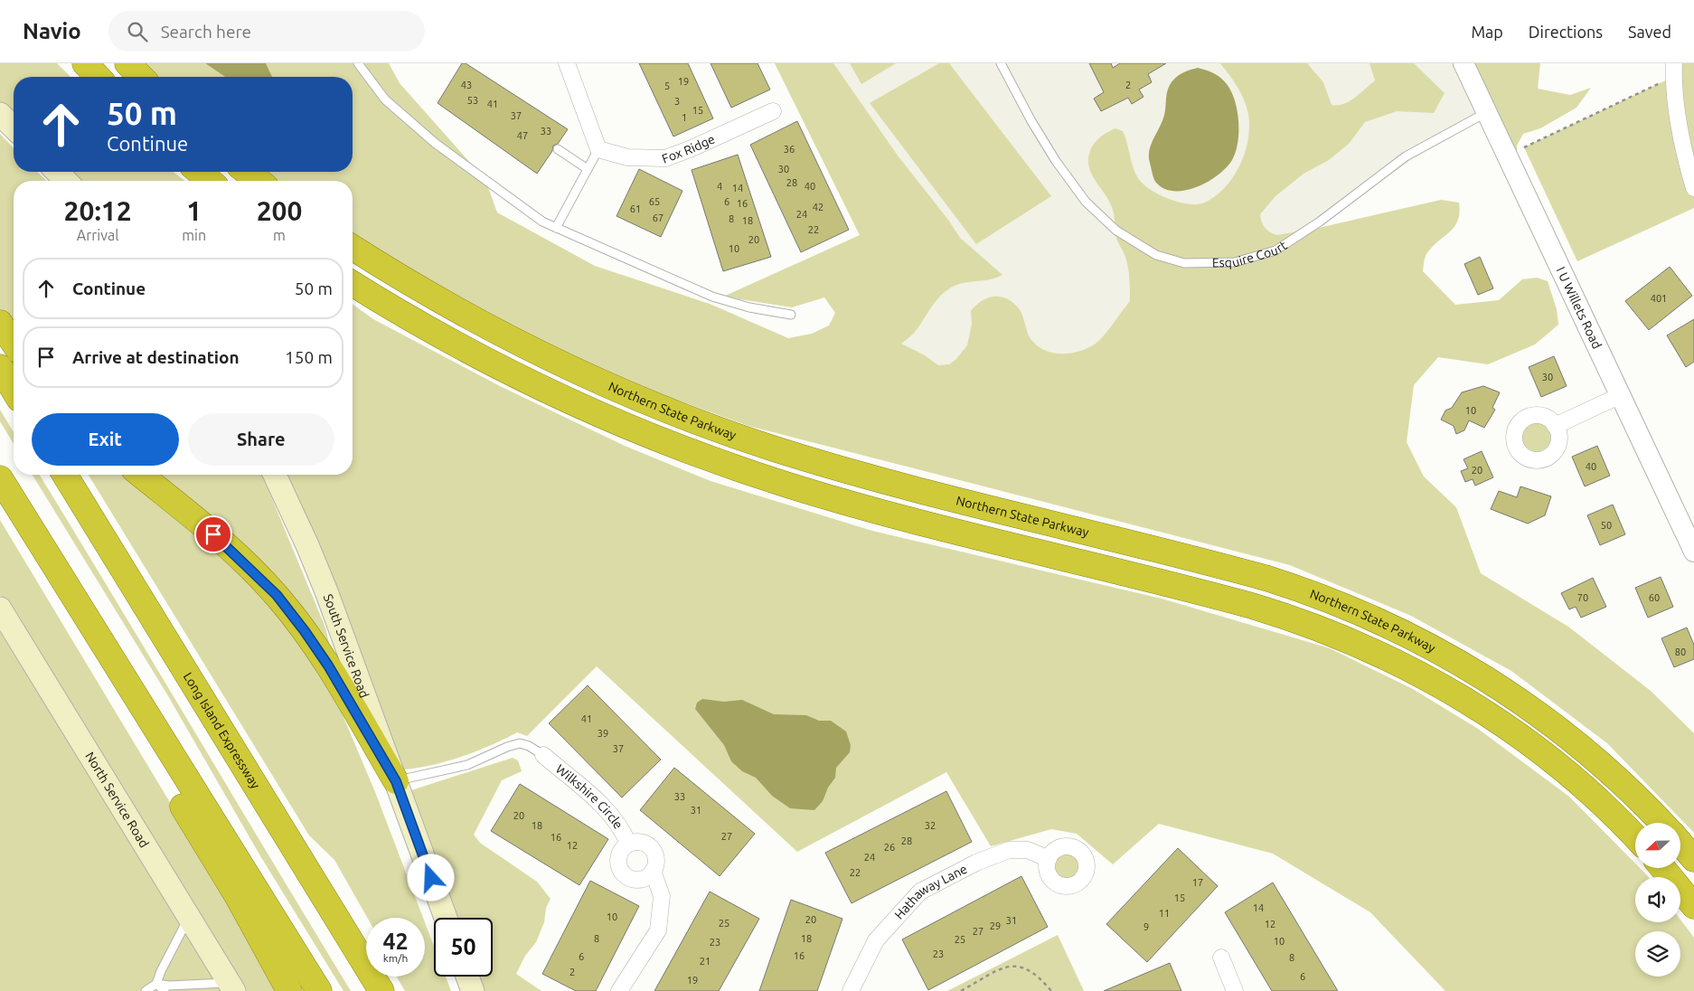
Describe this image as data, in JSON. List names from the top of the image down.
{
  "streets": {
    "highway": ["Northern State Parkway", "Long Island Expressway"],
    "main road": ["South Service Road", "North Service Road"],
    "street": [
      "Fox Ridge",
      "I U Willets Road",
      "Wilkshire Circle",
      "Hathaway Lane"
    ],
    "lane": ["Esquire Court"]
  },
  "crossings": [
    ["Esquire Court", "I U Willets Road"]
  ],
  "house_numbers": [
    "19",
    "43",
    "2",
    "5",
    "53",
    "3",
    "41",
    "15",
    "37",
    "1",
    "33",
    "47",
    "36",
    "30",
    "28",
    "4",
    "40",
    "14",
    "65",
    "6",
    "16",
    "42",
    "61",
    "24",
    "67",
    "8",
    "18",
    "22",
    "20",
    "10",
    "401",
    "30",
    "10",
    "40",
    "20",
    "50",
    "70",
    "60",
    "80",
    "41",
    "39",
    "37",
    "33",
    "31",
    "20",
    "18",
    "32",
    "27",
    "16",
    "28",
    "12",
    "26",
    "24",
    "22",
    "17",
    "15",
    "14",
    "11",
    "10",
    "20",
    "31",
    "25",
    "12",
    "29",
    "9",
    "27",
    "8",
    "18",
    "25",
    "10",
    "23",
    "23",
    "16",
    "6",
    "8",
    "21",
    "2",
    "6",
    "19"
  ],
  "north": "left",
  "page": {
    "header": "Navio",
    "search": "Search here",
    "nav": ["Map", "Directions", "Saved"],
    "turn": ["50 m", "Continue"],
    "eta": [
      "20:12",
      "Arrival",
      "1",
      "min",
      "200",
      "m"
    ],
    "list": [
      {
        "name": "Continue",
        "value": "50 m"
      },
      {
        "name": "Arrive at destination",
        "value": "150 m"
      }
    ],
    "buttons": ["Exit", "Share"],
    "speed": "42 km/h",
    "limit": "50"
  }
}
